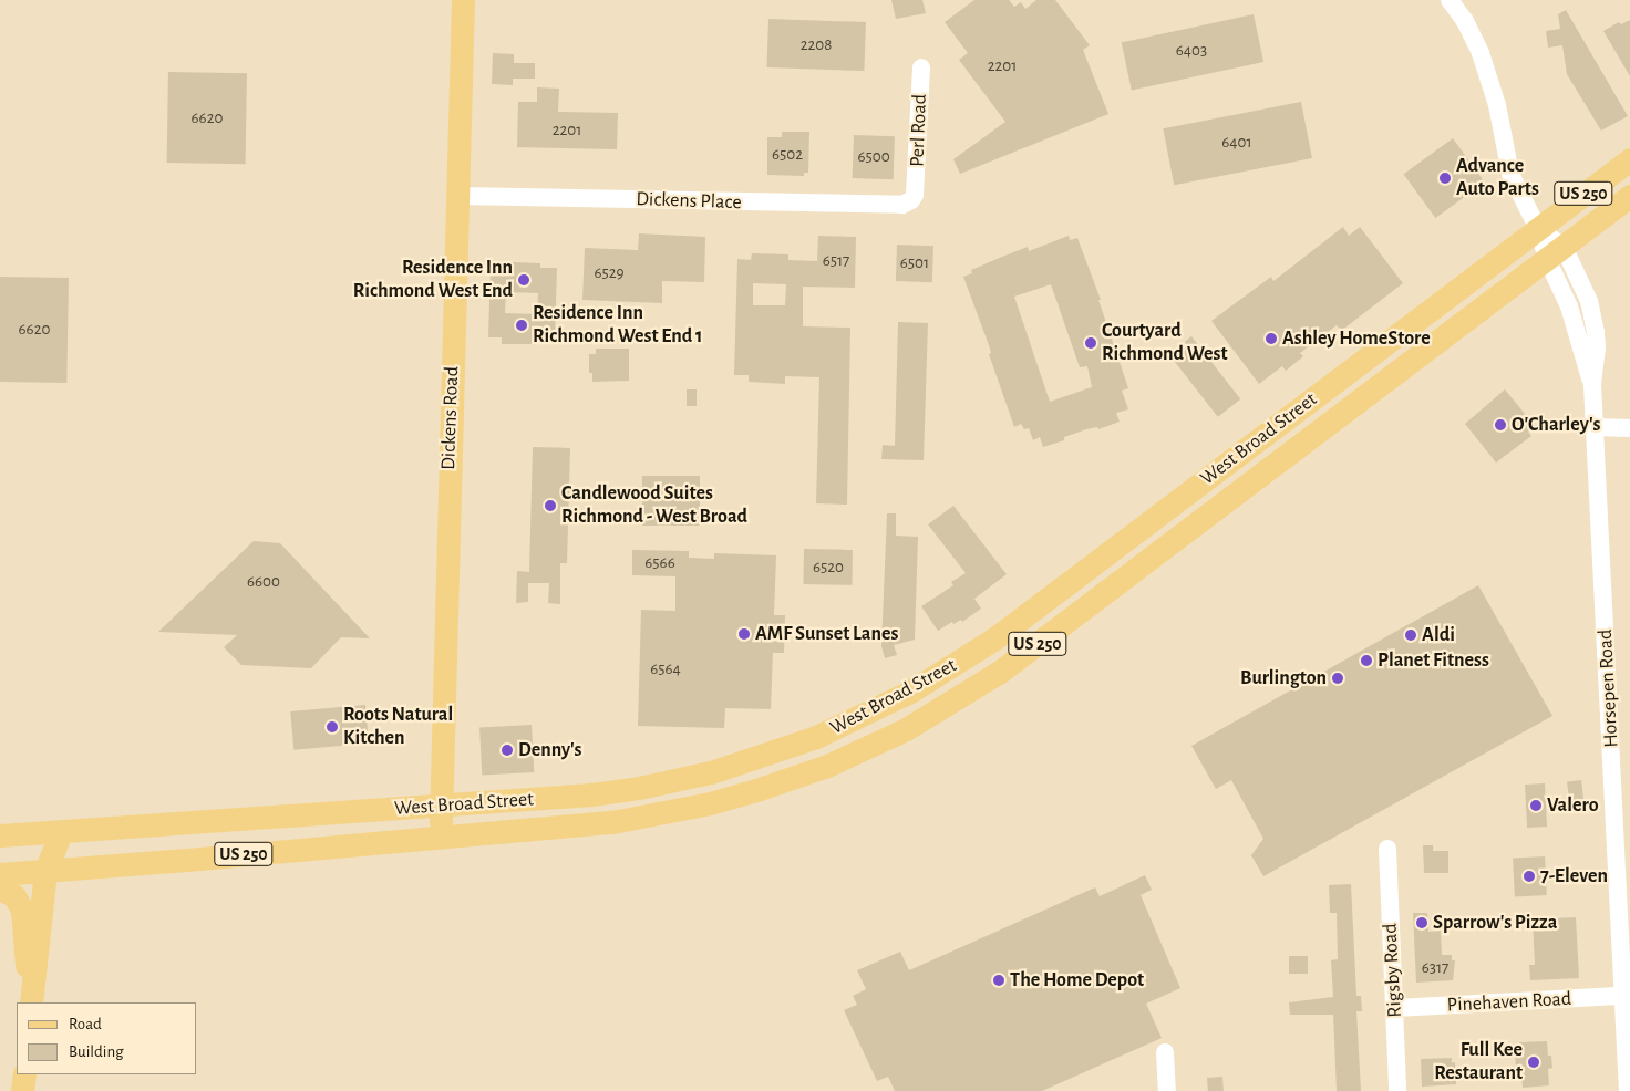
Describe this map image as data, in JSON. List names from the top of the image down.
{
  "streets": {
    "main road": ["US 250", "Dickens Road", "West Broad Street"],
    "street": [
      "Perl Road",
      "Dickens Place",
      "Horsepen Road",
      "Rigsby Road",
      "Pinehaven Road"
    ]
  },
  "crossings": [
    ["Perl Road", "Dickens Place"],
    ["Dickens Place", "Dickens Road"],
    ["Dickens Road", "West Broad Street"],
    ["West Broad Street", "Horsepen Road"],
    ["Horsepen Road", "Pinehaven Road"],
    ["Rigsby Road", "Pinehaven Road"]
  ],
  "places": [
    "Advance Auto Parts",
    "Residence Inn Richmond West End",
    "Residence Inn Richmond West End 1",
    "Ashley HomeStore",
    "Courtyard Richmond West",
    "O'Charley's",
    "Candlewood Suites Richmond - West Broad",
    "AMF Sunset Lanes",
    "Aldi",
    "Planet Fitness",
    "Burlington",
    "Roots Natural Kitchen",
    "Denny's",
    "Valero",
    "7-Eleven",
    "Sparrow's Pizza",
    "The Home Depot",
    "Full Kee Restaurant"
  ],
  "house_numbers": [
    "2208",
    "6403",
    "2201",
    "6620",
    "2201",
    "6401",
    "6502",
    "6500",
    "6517",
    "6501",
    "6529",
    "6620",
    "6566",
    "6520",
    "6600",
    "6564",
    "6317"
  ],
  "legend": ["Road", "Building"]
}
